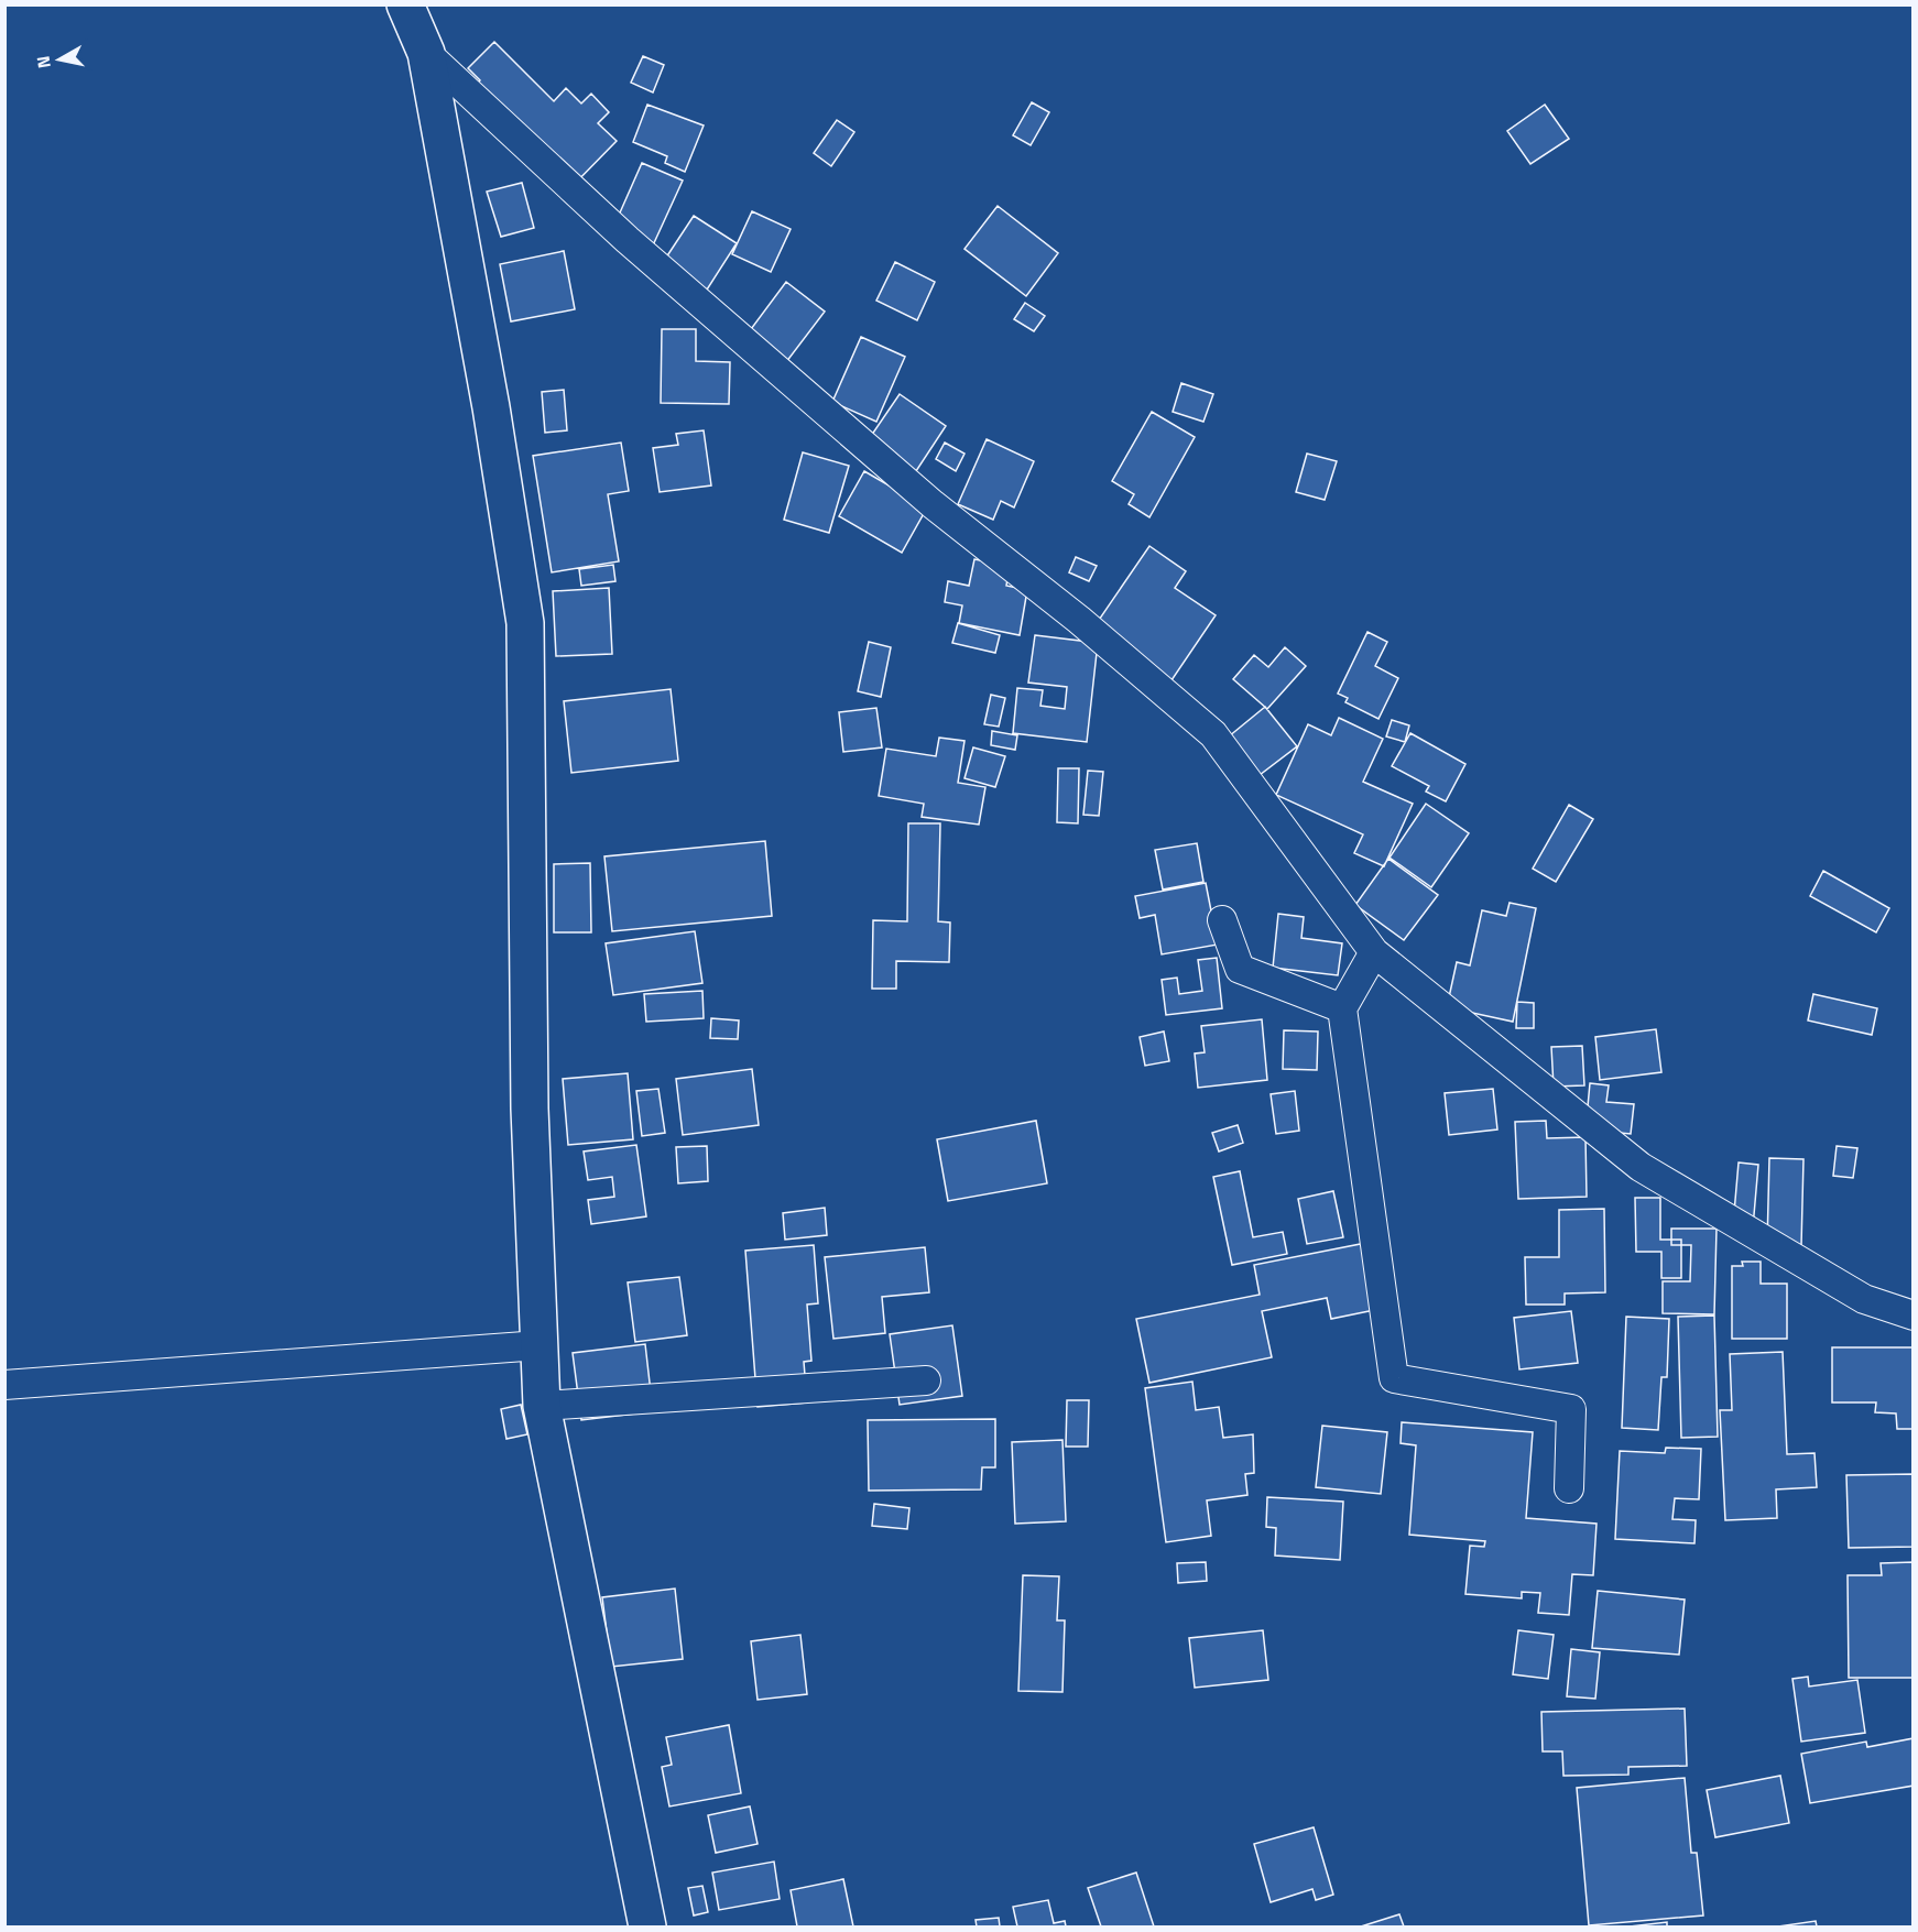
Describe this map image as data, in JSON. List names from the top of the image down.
{
  "north": "left"
}
